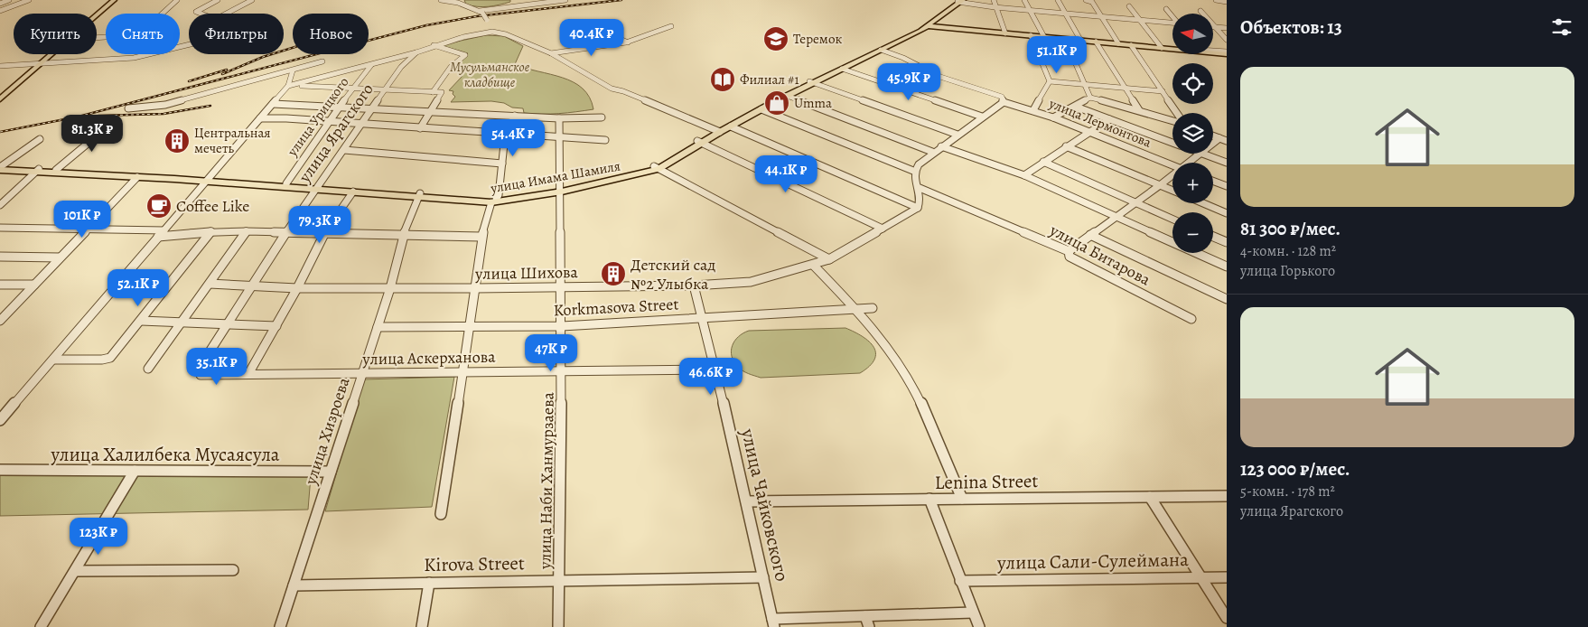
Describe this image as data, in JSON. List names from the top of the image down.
{
  "streets": {
    "main road": ["улица Имама Шамиля"],
    "street": [
      "улица Урицкого",
      "улица Лермонтова",
      "улица Ярагского",
      "улица Битарова",
      "улица Шихова",
      "Korkmasova Street",
      "улица Аскерханова",
      "улица Хизроева",
      "улица Халилбека Мусаясула",
      "улица Наби Ханмурзаева",
      "Lenina Street",
      "улица Чайковского",
      "улица Сали-Сулеймана",
      "Kirova Street"
    ]
  },
  "crossings": [
    ["улица Урицкого", "улица Имама Шамиля"],
    ["улица Лермонтова", "улица Имама Шамиля"],
    ["улица Ярагского", "улица Имама Шамиля"],
    ["улица Ярагского", "улица Шихова"],
    ["улица Ярагского", "улица Аскерханова"],
    ["улица Имама Шамиля", "улица Хизроева"],
    ["улица Имама Шамиля", "улица Наби Ханмурзаева"],
    ["улица Шихова", "улица Хизроева"],
    ["улица Шихова", "улица Наби Ханмурзаева"],
    ["улица Шихова", "улица Чайковского"],
    ["Korkmasova Street", "улица Хизроева"],
    ["Korkmasova Street", "улица Наби Ханмурзаева"],
    ["Korkmasova Street", "улица Чайковского"],
    ["улица Аскерханова", "улица Хизроева"],
    ["улица Аскерханова", "улица Наби Ханмурзаева"],
    ["улица Аскерханова", "улица Чайковского"],
    ["улица Хизроева", "улица Халилбека Мусаясула"],
    ["улица Хизроева", "Kirova Street"],
    ["улица Наби Ханмурзаева", "Kirova Street"],
    ["Lenina Street", "улица Чайковского"],
    ["улица Чайковского", "Kirova Street"]
  ],
  "parks": ["Мусульманское кладбище"],
  "places": {
    "school or university": ["Теремок"],
    "library": ["Филиал #1"],
    "shop": ["Umma"],
    "building": ["Центральная мечеть", "Детский сад №2 Улыбка"],
    "cafe": ["Coffee Like"]
  },
  "north": "left",
  "page": {
    "heading": "Объектов: 13",
    "map_buttons": ["+", "−"],
    "chip": [
      "Купить",
      "Снять",
      "Фильтры",
      "Новое"
    ],
    "price": [
      "40.4K ₽",
      "51.1K ₽",
      "45.9K ₽",
      "81.3K ₽",
      "54.4K ₽",
      "44.1K ₽",
      "101K ₽",
      "79.3K ₽",
      "52.1K ₽",
      "47K ₽",
      "35.1K ₽",
      "46.6K ₽",
      "123K ₽"
    ],
    "list": [
      {
        "name": "81 300 ₽/мес.",
        "note": "4-комн. · 128 m² · улица Горького"
      },
      {
        "name": "123 000 ₽/мес.",
        "note": "5-комн. · 178 m² · улица Ярагского"
      }
    ]
  }
}
